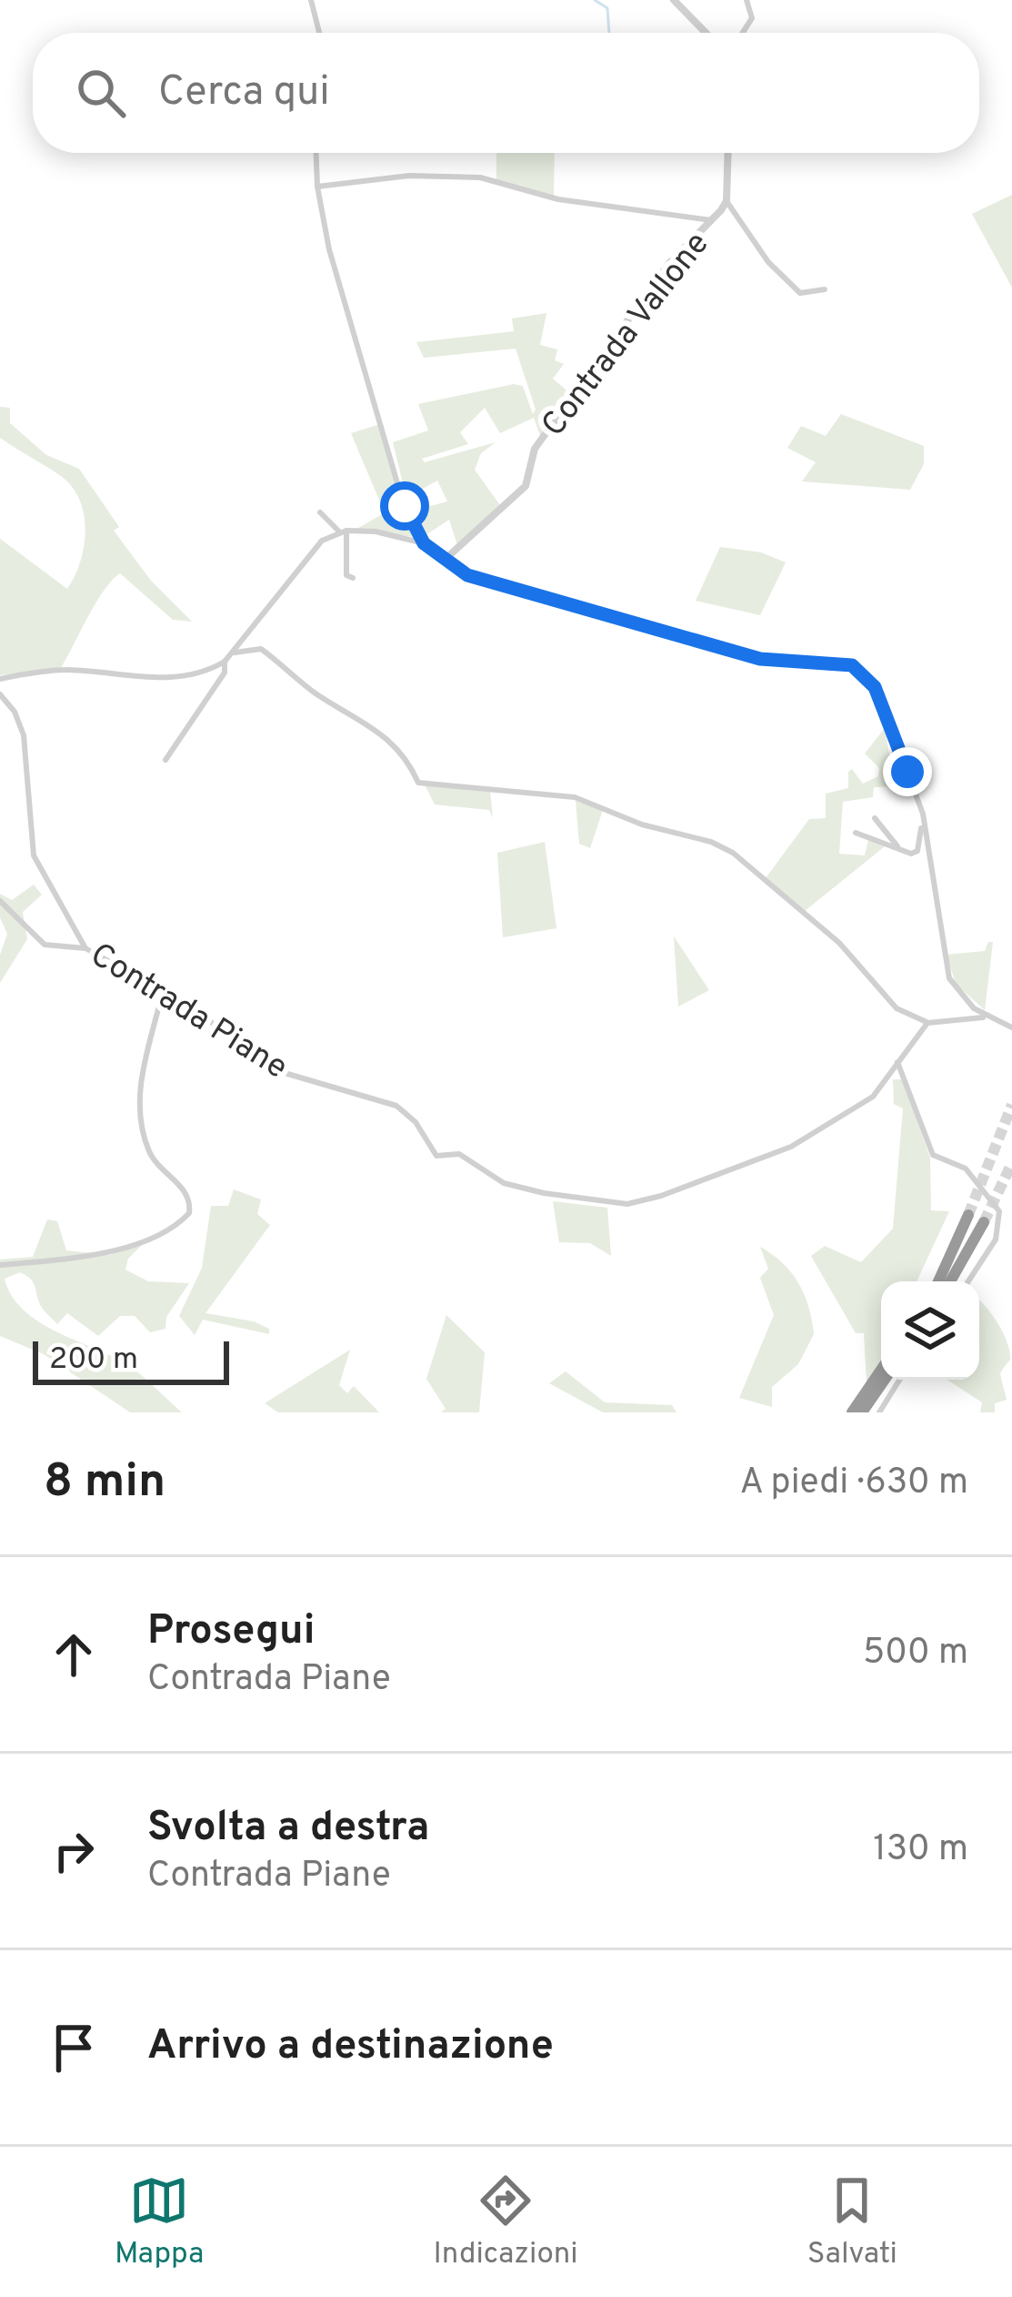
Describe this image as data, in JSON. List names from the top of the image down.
{
  "streets": {
    "street": ["Contrada Vallone", "Contrada Piane"]
  },
  "scale_bar": "200 m",
  "page": {
    "search": "Cerca qui",
    "scale": "200 m",
    "heading": ["8 min", "A piedi · 630 m"],
    "list": [
      ["Prosegui", "Contrada Piane", "500 m"],
      ["Svolta a destra", "Contrada Piane", "130 m"],
      "Arrivo a destinazione"
    ],
    "nav": ["Mappa", "Indicazioni", "Salvati"]
  }
}
